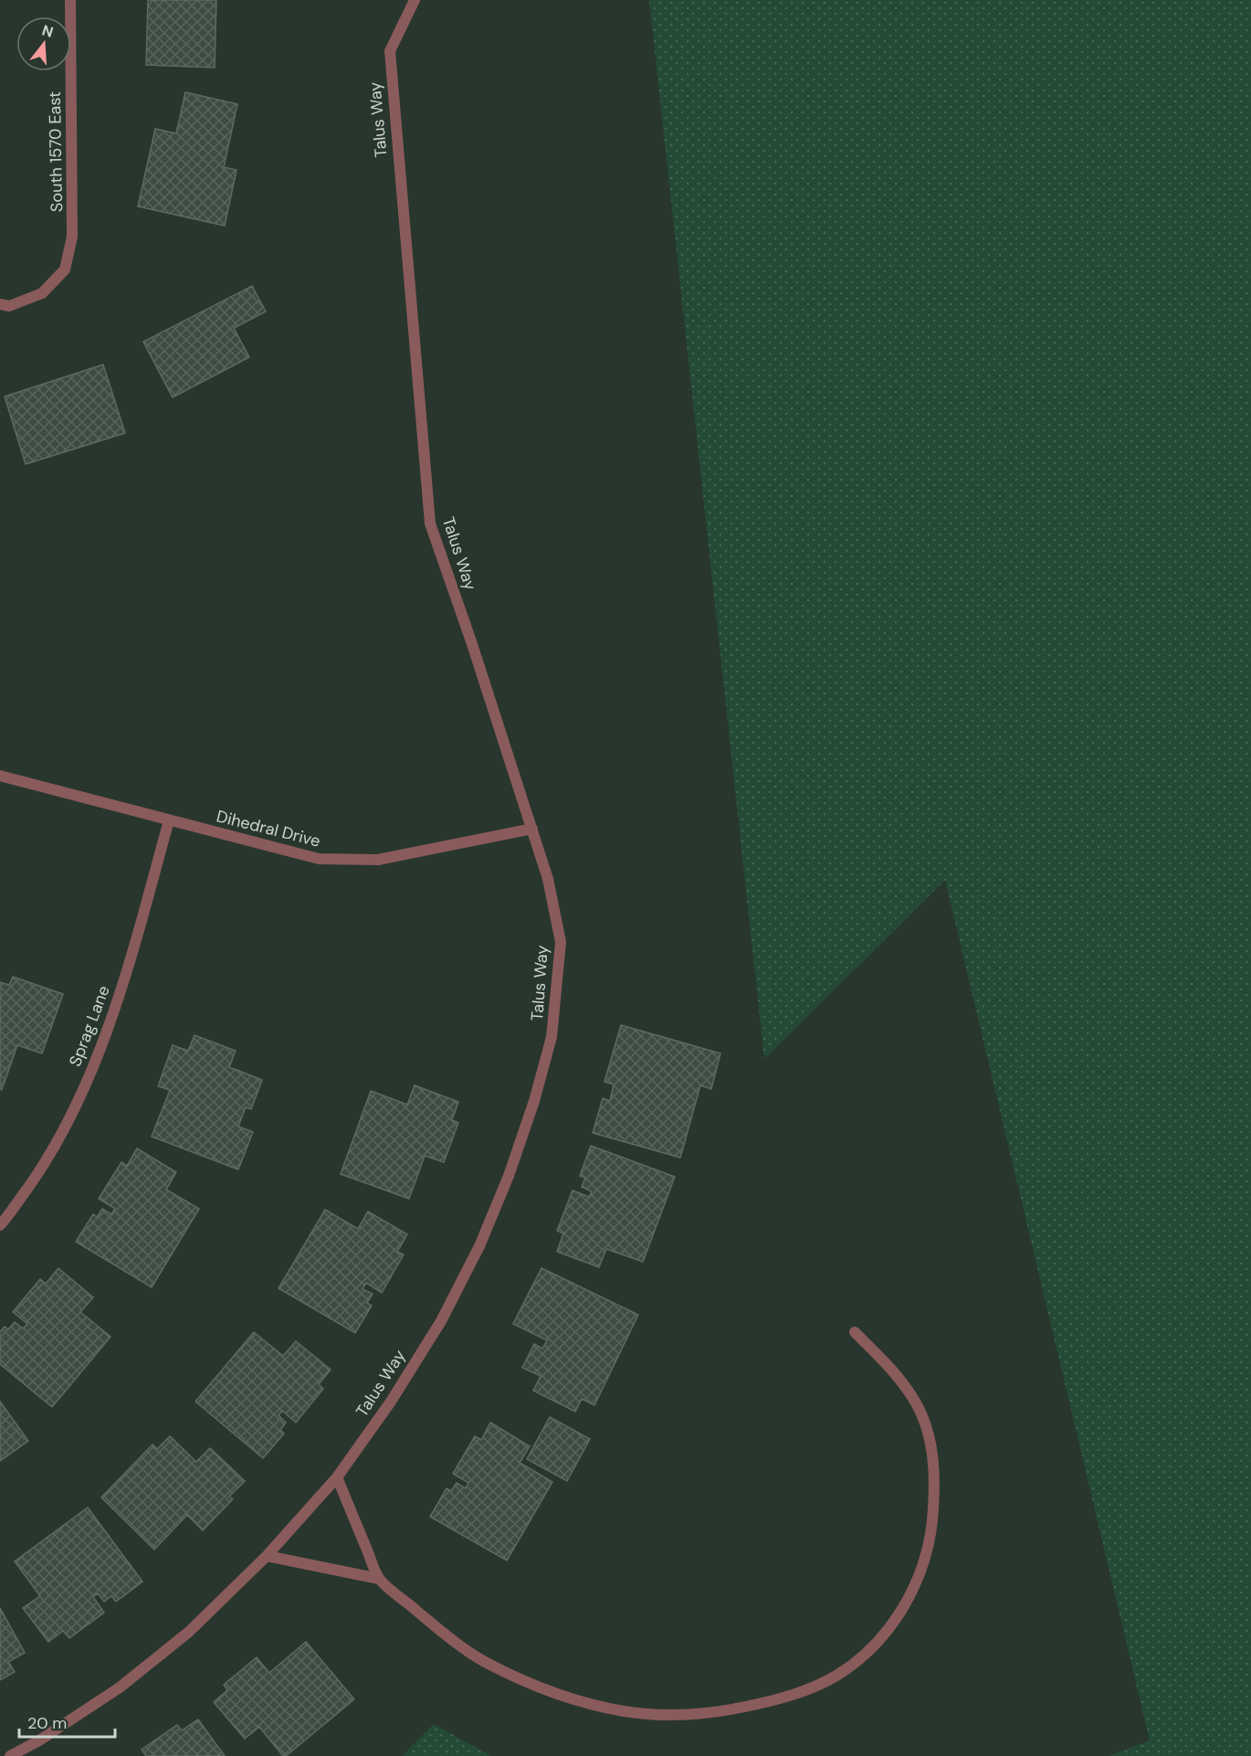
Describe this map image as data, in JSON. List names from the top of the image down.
{
  "streets": {
    "street": [
      "Talus Way",
      "South 1570 East",
      "Dihedral Drive",
      "Sprag Lane"
    ]
  },
  "crossings": [
    ["Talus Way", "Dihedral Drive"],
    ["Dihedral Drive", "Sprag Lane"]
  ],
  "scale_bar": "20 m",
  "north": "top"
}
